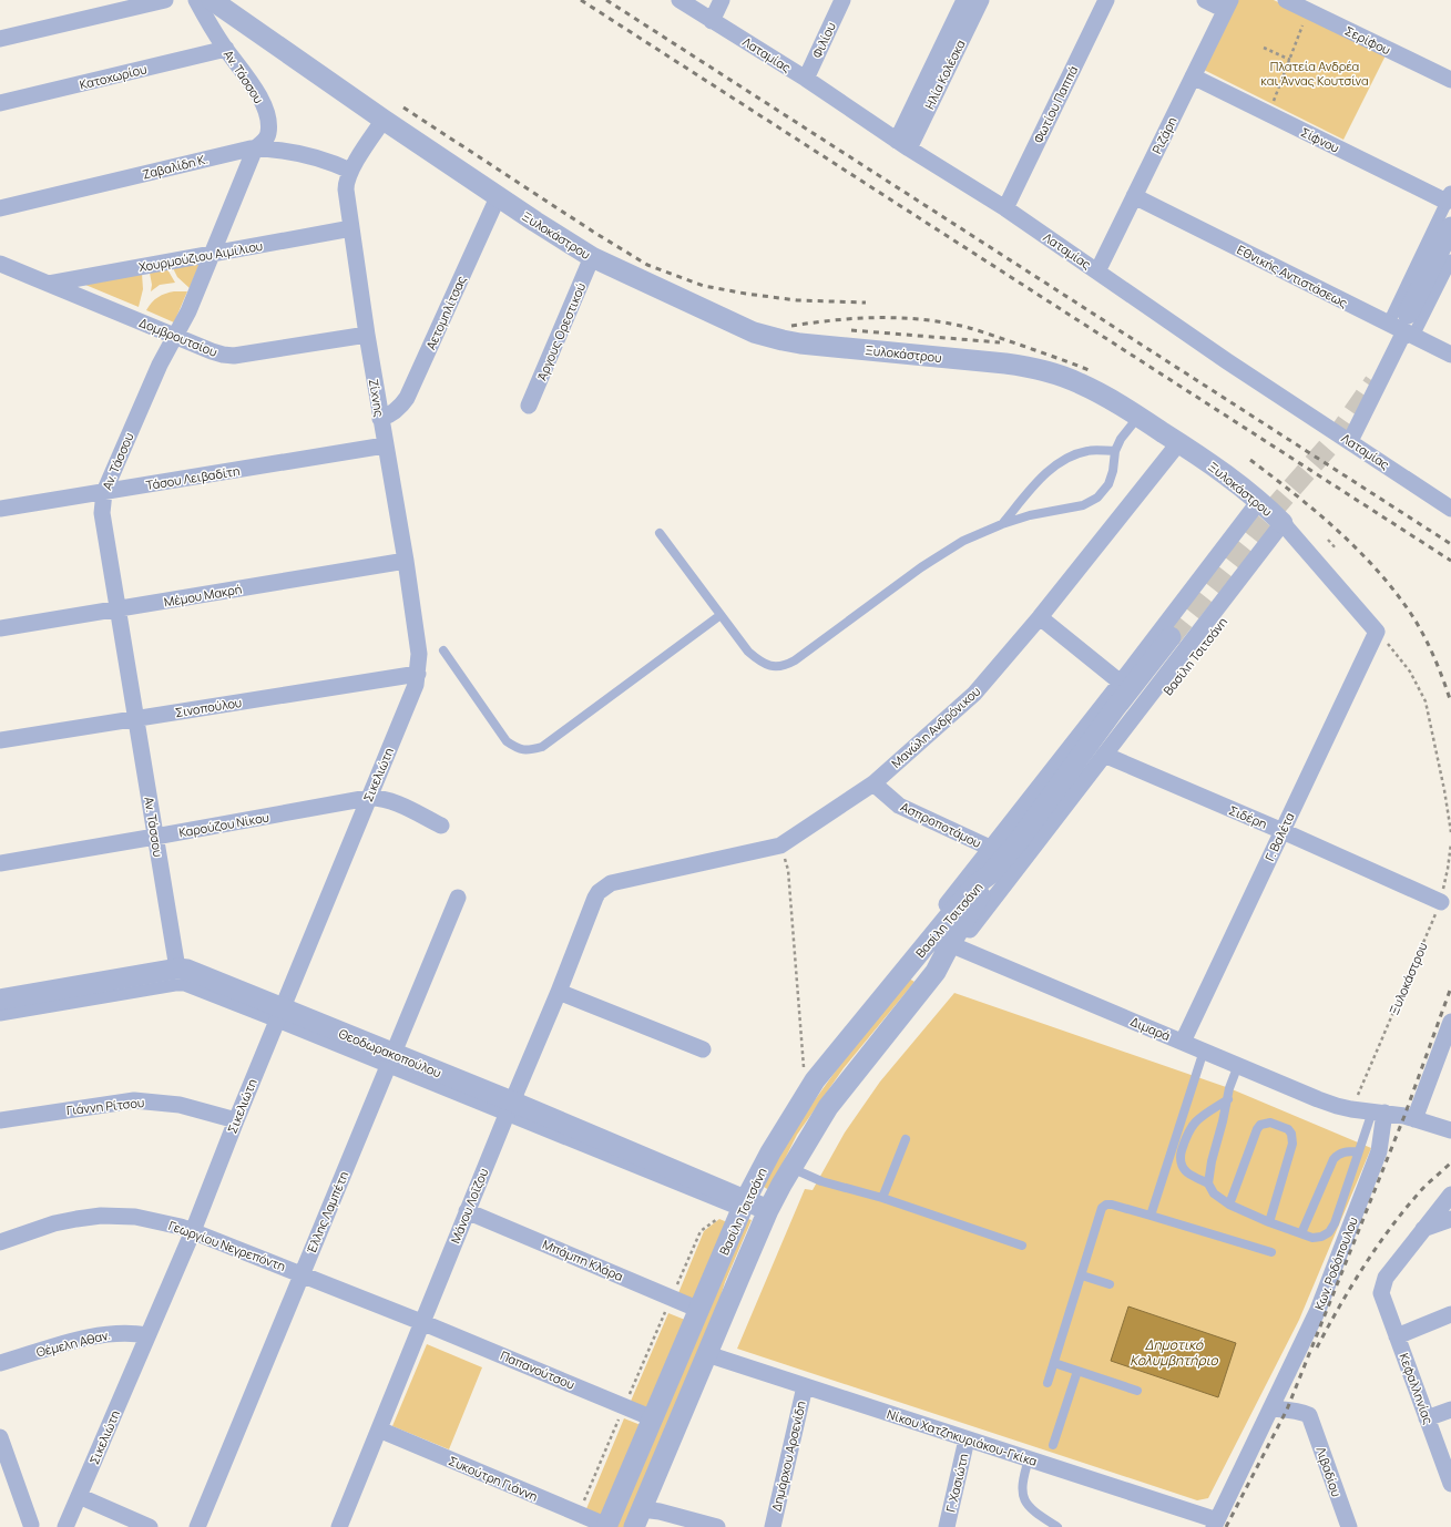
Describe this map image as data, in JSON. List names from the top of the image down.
{
  "streets": {
    "street": [
      "Φιλίου",
      "Σερίφου",
      "Λαταμίας",
      "Ηλία Κολέσκα",
      "Κατοχωρίου",
      "Αν. Τάσσου",
      "Φωτίου Παππά",
      "Ριζάρη",
      "Σίφνου",
      "Ζαβαλίδη Κ.",
      "Ξυλοκάστρου",
      "Χουρμούζιου Αιμίλιου",
      "Εθνικής Αντιστάσεως",
      "Αετομηλίτσας",
      "Άργους Ορεστικού",
      "Δομβρουτσίου",
      "Ζίχνης",
      "Τάσου Λειβαδίτη",
      "Μέμου Μακρή",
      "Βασίλη Τσιτσάνη",
      "Σινοπούλου",
      "Μανώλη Ανδρόνικου",
      "Σικελιώτη",
      "Σιδέρη",
      "Καρούζου Νίκου",
      "Ασπροποτάμου",
      "Γ. Βαλέτα",
      "Διμαρά",
      "Θεοδωρακοπούλου",
      "Γιάννη Ρίτσου",
      "Μάνου Λοΐζου",
      "Έλλης Λαμπέτη",
      "Γεωργίου Νεγρεπόντη",
      "Μπάμπη Κλάρα",
      "Κων. Ροδόπουλου",
      "Θέμελη Αθαν.",
      "Παπανούτσου",
      "Κεφαλληνίας",
      "Νίκου Χατζηκυριάκου-Γκίκα",
      "Δημάρχου Αρσενίδη",
      "Λιβαδίου",
      "Συκούτρη Γιάννη",
      "Γ. Χασιώτη"
    ]
  },
  "crossings": [
    ["Φιλίου", "Λαταμίας"],
    ["Λαταμίας", "Ηλία Κολέσκα"],
    ["Λαταμίας", "Φωτίου Παππά"],
    ["Λαταμίας", "Ριζάρη"],
    ["Κατοχωρίου", "Αν. Τάσσου"],
    ["Αν. Τάσσου", "Ζαβαλίδη Κ."],
    ["Αν. Τάσσου", "Χουρμούζιου Αιμίλιου"],
    ["Αν. Τάσσου", "Δομβρουτσίου"],
    ["Αν. Τάσσου", "Τάσου Λειβαδίτη"],
    ["Αν. Τάσσου", "Μέμου Μακρή"],
    ["Αν. Τάσσου", "Σινοπούλου"],
    ["Αν. Τάσσου", "Καρούζου Νίκου"],
    ["Αν. Τάσσου", "Θεοδωρακοπούλου"],
    ["Ριζάρη", "Σίφνου"],
    ["Ριζάρη", "Εθνικής Αντιστάσεως"],
    ["Ζαβαλίδη Κ.", "Ζίχνης"],
    ["Ξυλοκάστρου", "Αετομηλίτσας"],
    ["Ξυλοκάστρου", "Άργους Ορεστικού"],
    ["Ξυλοκάστρου", "Ζίχνης"],
    ["Ξυλοκάστρου", "Βασίλη Τσιτσάνη"],
    ["Ξυλοκάστρου", "Μανώλη Ανδρόνικου"],
    ["Ξυλοκάστρου", "Σιδέρη"],
    ["Ξυλοκάστρου", "Γ. Βαλέτα"],
    ["Ξυλοκάστρου", "Διμαρά"],
    ["Χουρμούζιου Αιμίλιου", "Δομβρουτσίου"],
    ["Χουρμούζιου Αιμίλιου", "Ζίχνης"],
    ["Αετομηλίτσας", "Ζίχνης"],
    ["Δομβρουτσίου", "Ζίχνης"],
    ["Ζίχνης", "Τάσου Λειβαδίτη"],
    ["Ζίχνης", "Μέμου Μακρή"],
    ["Ζίχνης", "Σινοπούλου"],
    ["Ζίχνης", "Σικελιώτη"],
    ["Βασίλη Τσιτσάνη", "Σιδέρη"],
    ["Βασίλη Τσιτσάνη", "Διμαρά"],
    ["Βασίλη Τσιτσάνη", "Θεοδωρακοπούλου"],
    ["Βασίλη Τσιτσάνη", "Μπάμπη Κλάρα"],
    ["Βασίλη Τσιτσάνη", "Παπανούτσου"],
    ["Βασίλη Τσιτσάνη", "Νίκου Χατζηκυριάκου-Γκίκα"],
    ["Βασίλη Τσιτσάνη", "Συκούτρη Γιάννη"],
    ["Σινοπούλου", "Σικελιώτη"],
    ["Μανώλη Ανδρόνικου", "Ασπροποτάμου"],
    ["Μανώλη Ανδρόνικου", "Μάνου Λοΐζου"],
    ["Σικελιώτη", "Καρούζου Νίκου"],
    ["Σικελιώτη", "Θεοδωρακοπούλου"],
    ["Σικελιώτη", "Γιάννη Ρίτσου"],
    ["Σικελιώτη", "Γεωργίου Νεγρεπόντη"],
    ["Σικελιώτη", "Θέμελη Αθαν."],
    ["Σιδέρη", "Γ. Βαλέτα"],
    ["Γ. Βαλέτα", "Διμαρά"],
    ["Διμαρά", "Κων. Ροδόπουλου"],
    ["Θεοδωρακοπούλου", "Μάνου Λοΐζου"],
    ["Θεοδωρακοπούλου", "Έλλης Λαμπέτη"],
    ["Μάνου Λοΐζου", "Γεωργίου Νεγρεπόντη"],
    ["Μάνου Λοΐζου", "Μπάμπη Κλάρα"],
    ["Μάνου Λοΐζου", "Παπανούτσου"],
    ["Μάνου Λοΐζου", "Συκούτρη Γιάννη"],
    ["Έλλης Λαμπέτη", "Γεωργίου Νεγρεπόντη"],
    ["Γεωργίου Νεγρεπόντη", "Παπανούτσου"],
    ["Κων. Ροδόπουλου", "Νίκου Χατζηκυριάκου-Γκίκα"],
    ["Κων. Ροδόπουλου", "Λιβαδίου"],
    ["Νίκου Χατζηκυριάκου-Γκίκα", "Δημάρχου Αρσενίδη"],
    ["Νίκου Χατζηκυριάκου-Γκίκα", "Γ. Χασιώτη"]
  ],
  "water": ["Δημοτικό Κολυμβητήριο"],
  "parks": ["Πλατεία Ανδρέα και Άννας Κουτσίνα"]
}
